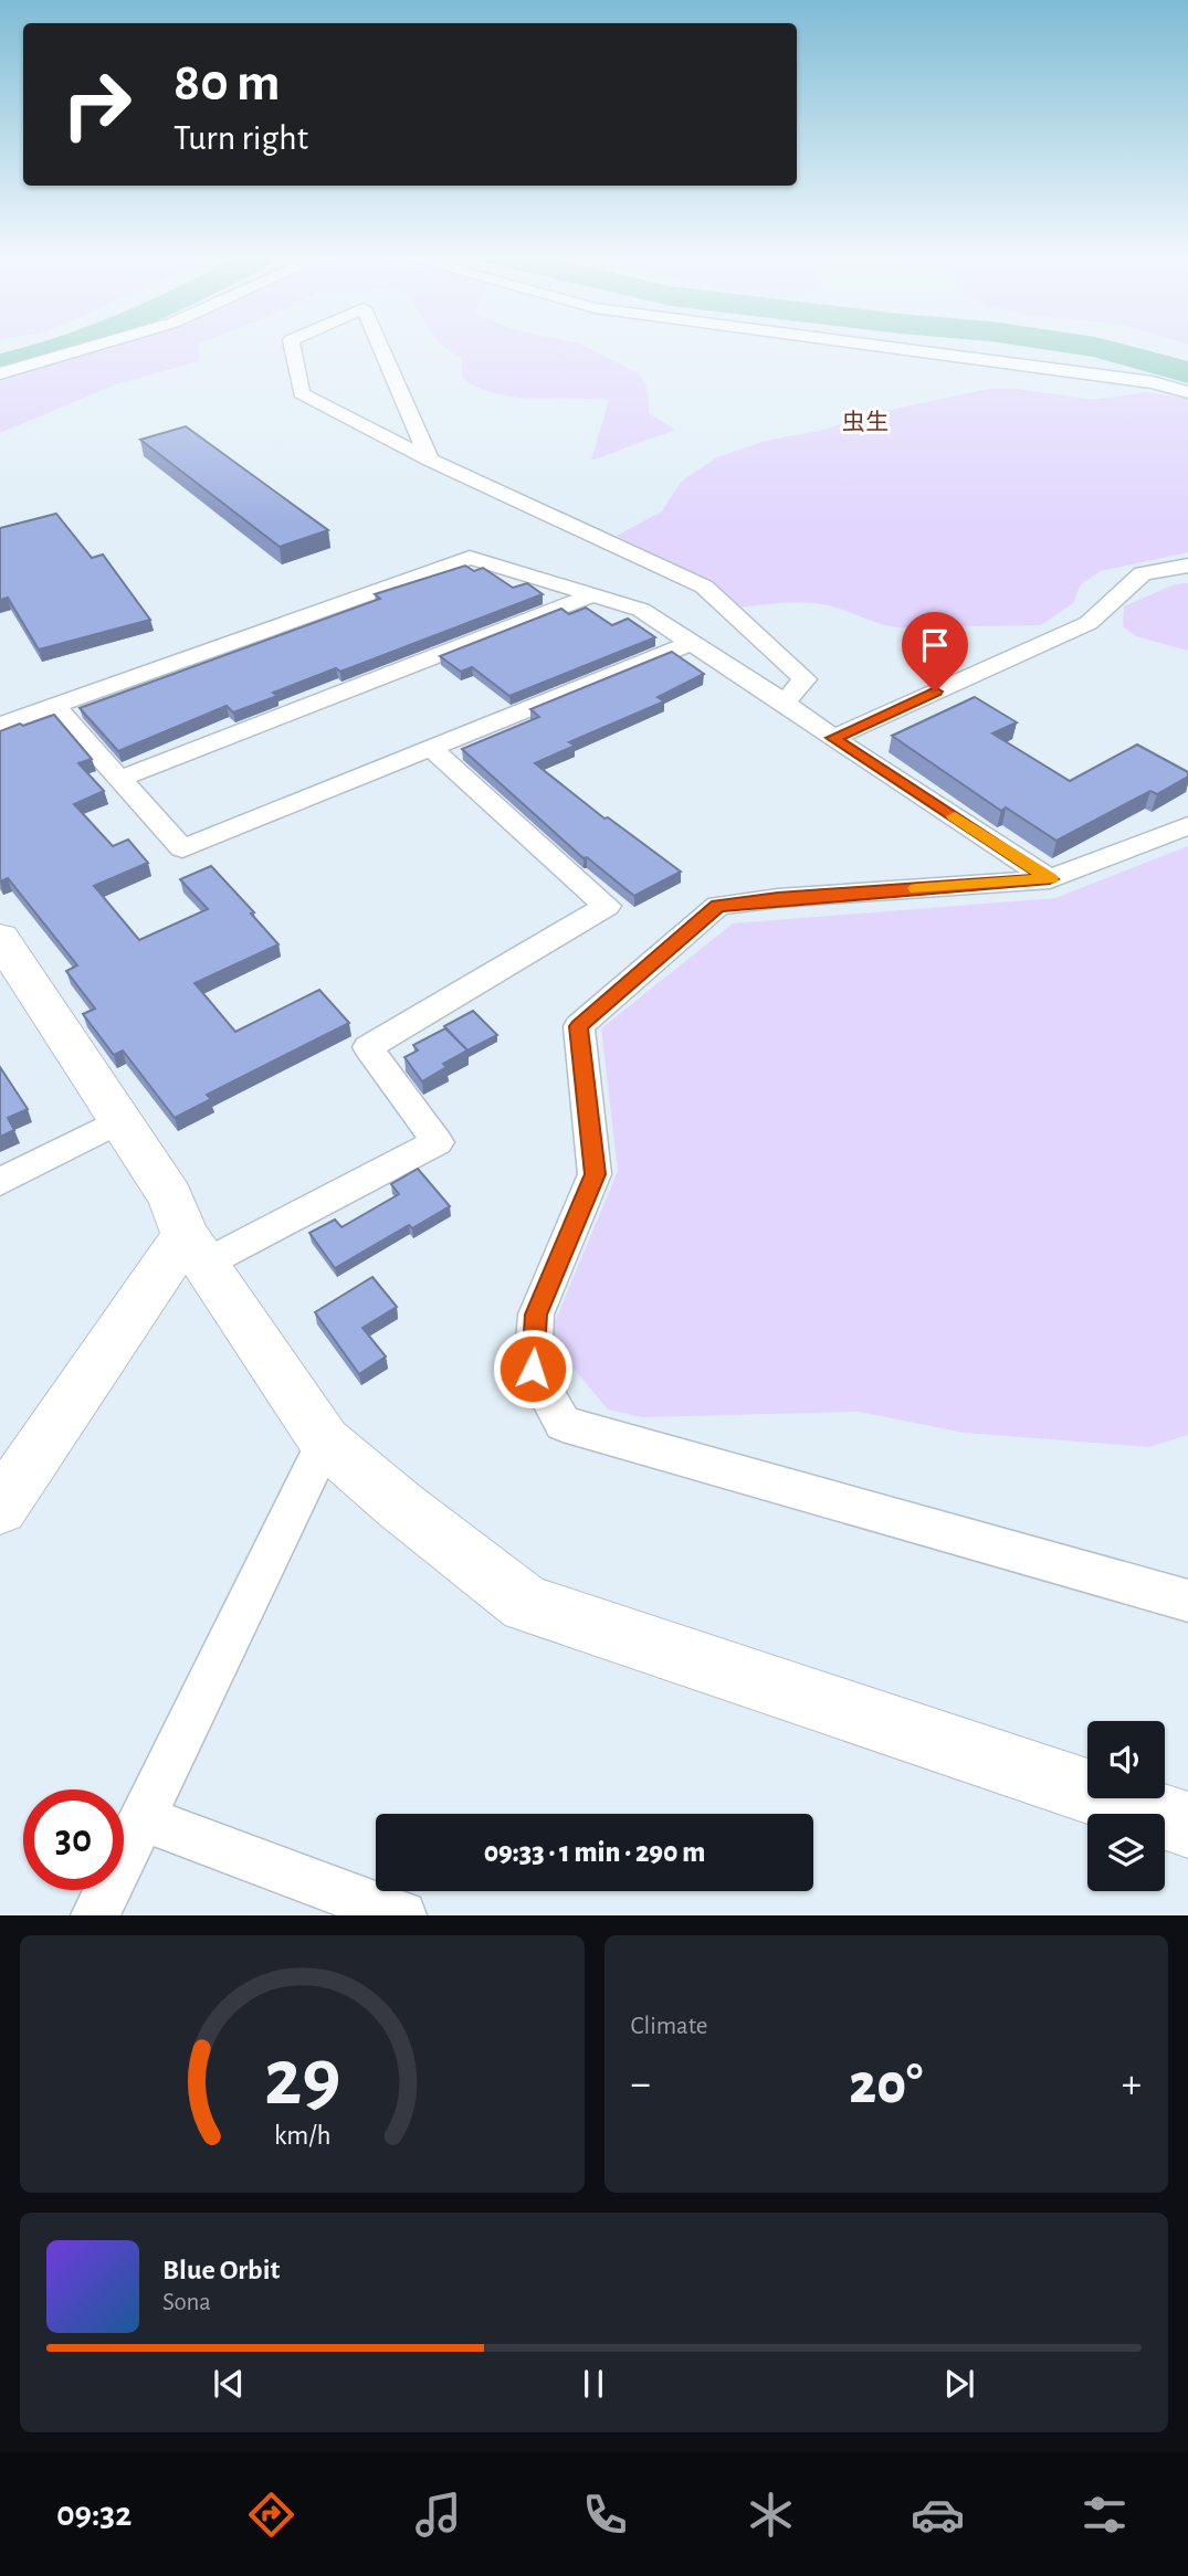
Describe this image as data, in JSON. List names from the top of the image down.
{
  "districts": ["虫生"],
  "page": {
    "turn": ["80 m", "Turn right"],
    "limit": "30",
    "trip": "09:33 · 1 min · 290 m",
    "tile": "Climate",
    "heat": ["−", "20°", "+"],
    "song": ["Blue Orbit", "Sona"],
    "tabs": "09:32",
    "gauge": ["29", "km/h"]
  }
}
